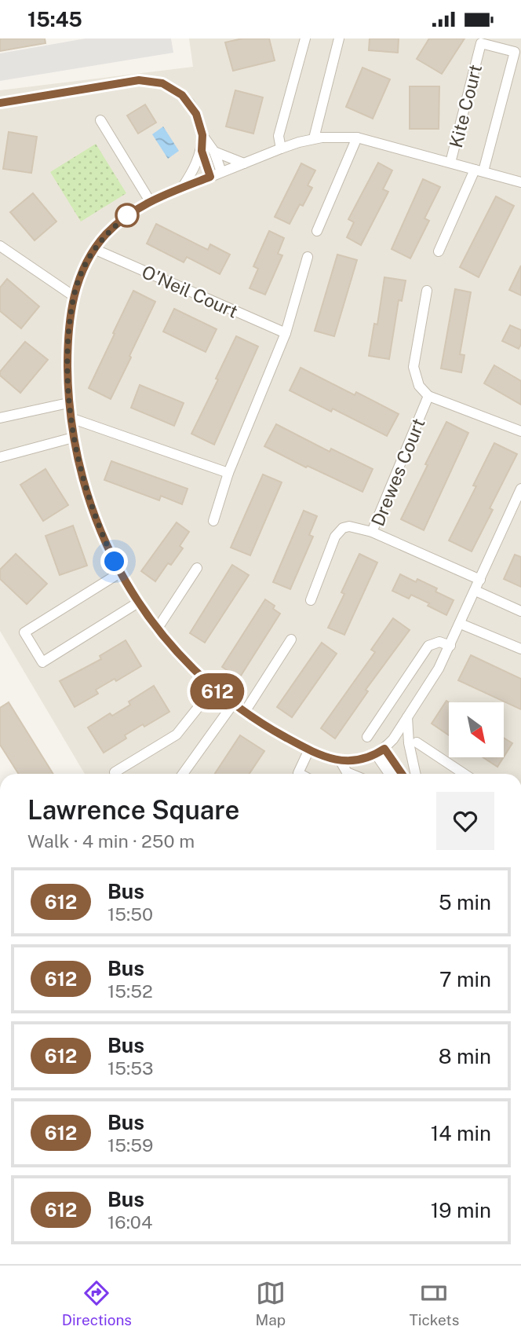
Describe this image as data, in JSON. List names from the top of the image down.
{
  "streets": {
    "street": ["Kite Court", "O'Neil Court", "Drewes Court"]
  },
  "lines": ["bus line 612"],
  "north": "bottom right",
  "page": {
    "status": "15:45",
    "on_map": "612",
    "heading": ["Lawrence Square", "Walk · 4 min · 250 m"],
    "list": [
      {
        "mark": "612",
        "name": "Bus",
        "note": "15:50",
        "value": "5 min"
      },
      {
        "mark": "612",
        "name": "Bus",
        "note": "15:52",
        "value": "7 min"
      },
      {
        "mark": "612",
        "name": "Bus",
        "note": "15:53",
        "value": "8 min"
      },
      {
        "mark": "612",
        "name": "Bus",
        "note": "15:59",
        "value": "14 min"
      },
      {
        "mark": "612",
        "name": "Bus",
        "note": "16:04",
        "value": "19 min"
      }
    ],
    "tabs": ["Directions", "Map", "Tickets"]
  }
}
